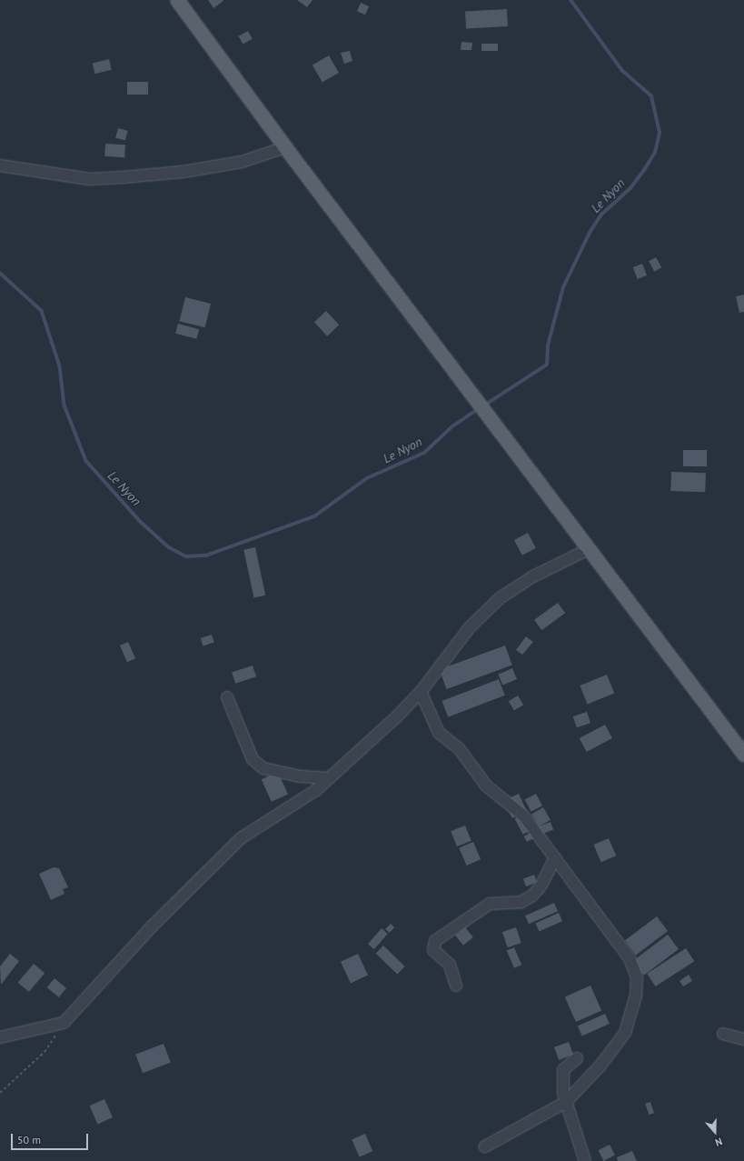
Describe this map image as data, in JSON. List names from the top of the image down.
{
  "water": ["Le Nyon"],
  "scale_bar": "50 m",
  "north": "bottom"
}
